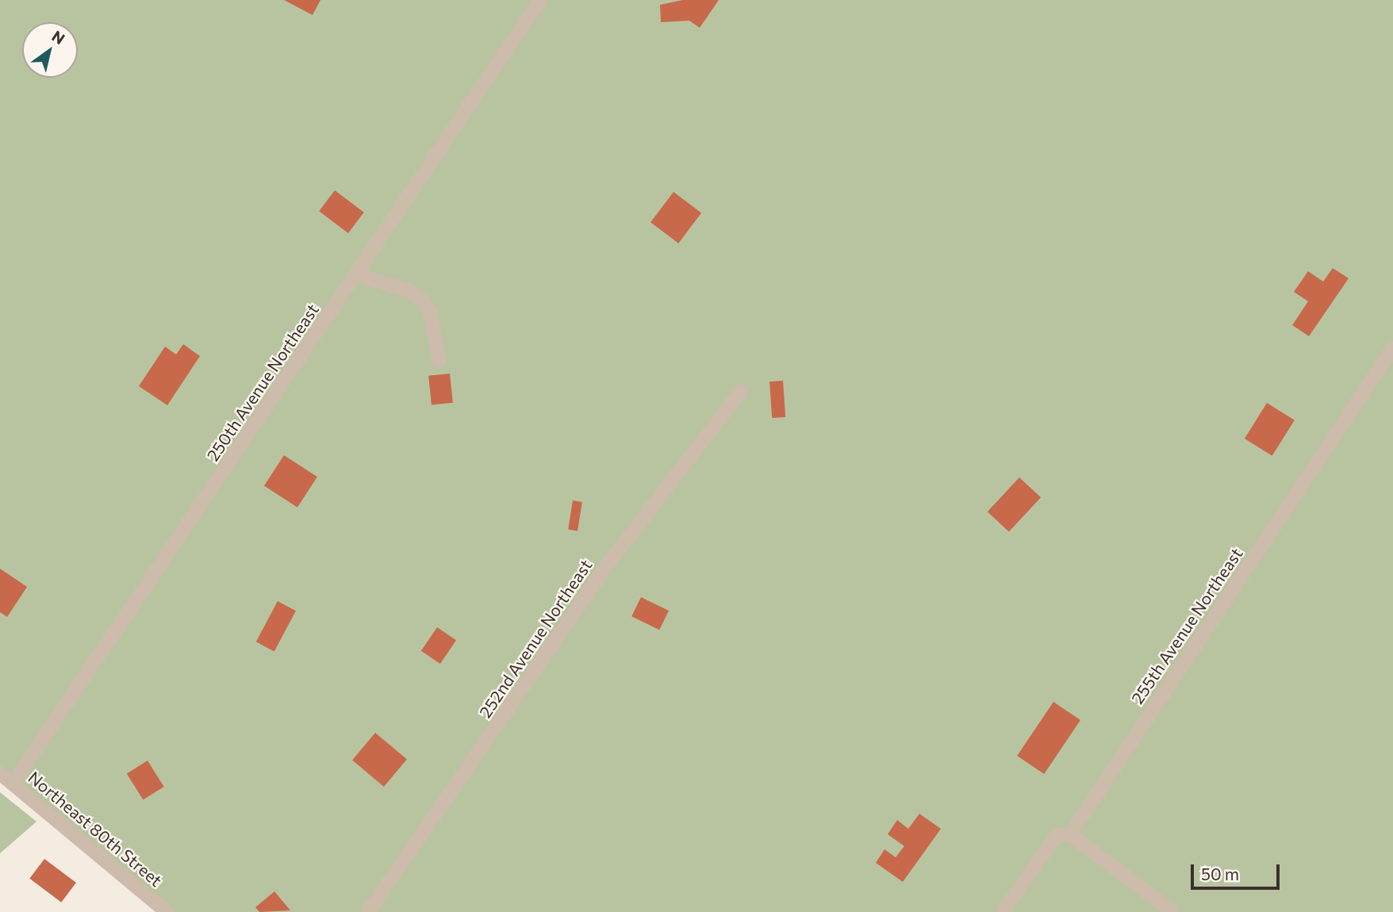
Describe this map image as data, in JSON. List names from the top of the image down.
{
  "streets": {
    "street": [
      "250th Avenue Northeast",
      "255th Avenue Northeast",
      "252nd Avenue Northeast",
      "Northeast 80th Street"
    ]
  },
  "crossings": [
    ["250th Avenue Northeast", "Northeast 80th Street"]
  ],
  "scale_bar": "50 m",
  "north": "top right"
}
